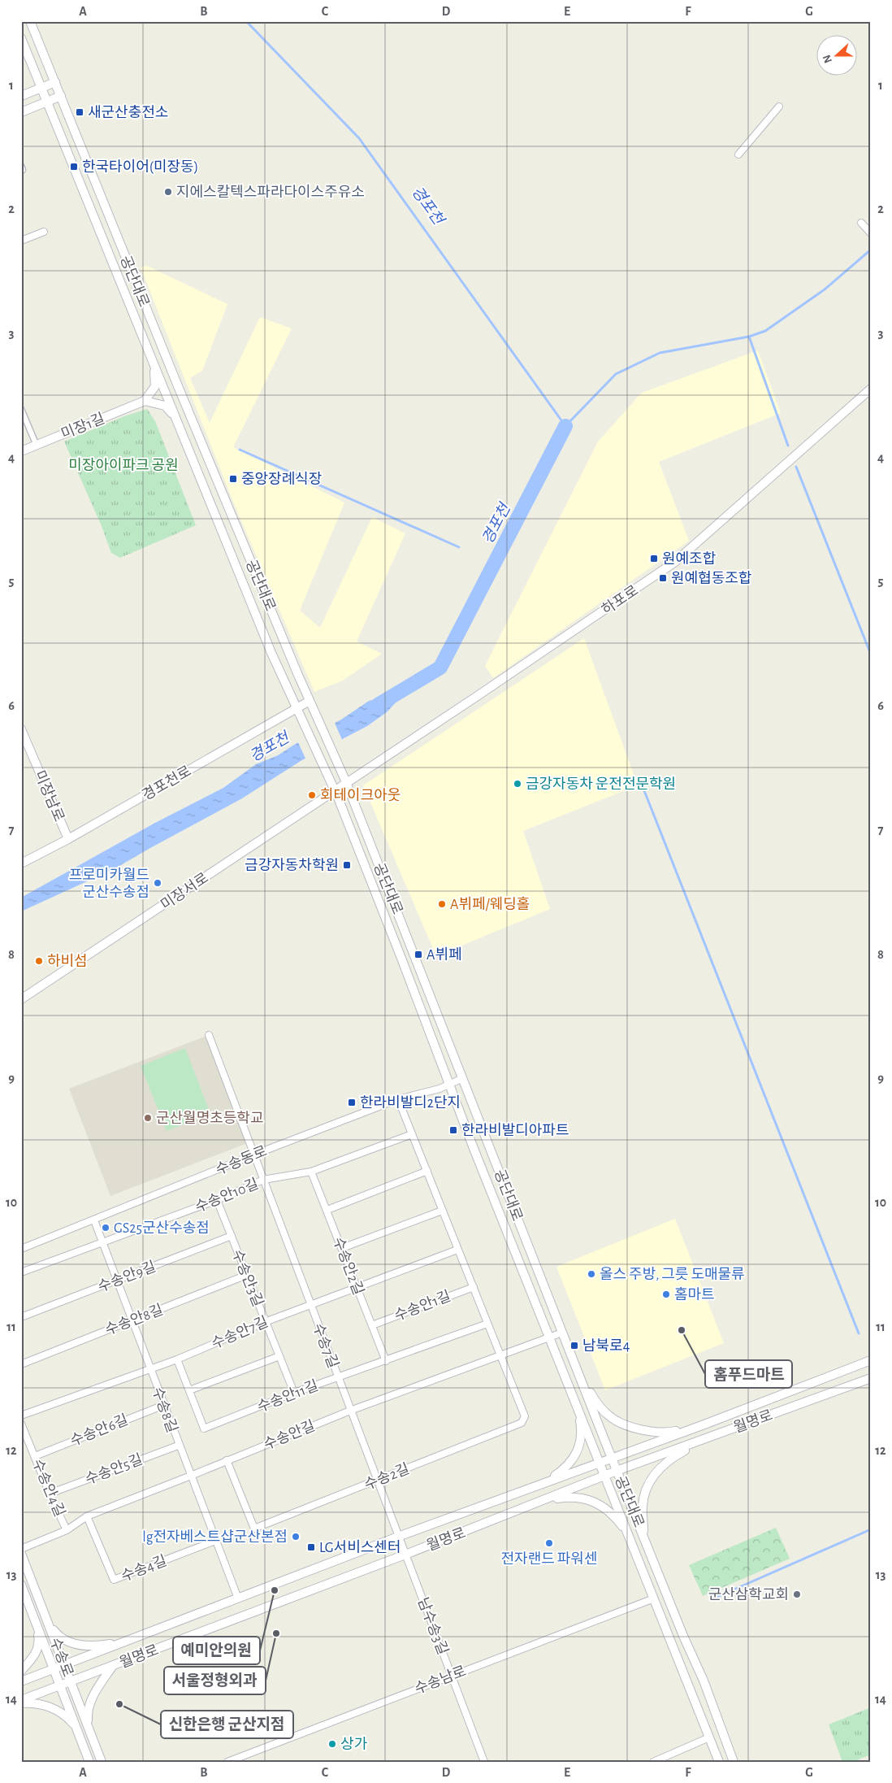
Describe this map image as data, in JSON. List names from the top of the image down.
{
  "streets": {
    "street": [
      "공단대로",
      "미장1길",
      "하포로",
      "경포천로",
      "미장남로",
      "미장서로",
      "수송동로",
      "수송안10길",
      "수송안2길",
      "수송안9길",
      "수송안3길",
      "수송안1길",
      "수송안8길",
      "수송안7길",
      "수송7길",
      "수송안11길",
      "수송8길",
      "월명로",
      "수송안6길",
      "수송안길",
      "수송안5길",
      "수송2길",
      "수송안4길",
      "수송4길",
      "남수송3길",
      "수송로",
      "수송남로"
    ]
  },
  "crossings": [
    ["공단대로", "하포로"],
    ["공단대로", "경포천로"],
    ["공단대로", "미장서로"],
    ["공단대로", "수송동로"],
    ["공단대로", "월명로"],
    ["공단대로", "수송안길"],
    ["공단대로", "수송남로"],
    ["하포로", "미장서로"],
    ["경포천로", "미장남로"],
    ["수송동로", "수송7길"],
    ["수송동로", "수송8길"],
    ["수송안10길", "수송안2길"],
    ["수송안10길", "수송안3길"],
    ["수송안10길", "수송7길"],
    ["수송안10길", "수송8길"],
    ["수송안2길", "수송안1길"],
    ["수송안2길", "수송안7길"],
    ["수송안2길", "수송안11길"],
    ["수송안9길", "수송안3길"],
    ["수송안9길", "수송8길"],
    ["수송안3길", "수송안8길"],
    ["수송안3길", "수송안7길"],
    ["수송안3길", "수송안11길"],
    ["수송안8길", "수송8길"],
    ["수송안7길", "수송7길"],
    ["수송안7길", "수송안11길"],
    ["수송안7길", "수송8길"],
    ["수송7길", "수송안11길"],
    ["수송7길", "월명로"],
    ["수송7길", "수송안길"],
    ["수송7길", "수송2길"],
    ["수송7길", "남수송3길"],
    ["수송8길", "월명로"],
    ["수송8길", "수송안6길"],
    ["수송8길", "수송안길"],
    ["수송8길", "수송안5길"],
    ["수송8길", "수송4길"],
    ["월명로", "남수송3길"],
    ["월명로", "수송로"],
    ["수송안6길", "수송안4길"],
    ["수송안길", "수송2길"],
    ["수송안길", "수송안4길"],
    ["수송안길", "수송4길"],
    ["수송안5길", "수송안4길"],
    ["남수송3길", "수송남로"]
  ],
  "water": ["경포천"],
  "parks": ["미장아이파크 공원"],
  "places": {
    "transit": [
      "새군산충전소",
      "한국타이어(미장동)",
      "중앙장례식장",
      "원예조합",
      "원예협동조합",
      "금강자동차학원",
      "A뷔페",
      "한라비발디2단지",
      "한라비발디아파트",
      "남북로4",
      "LG서비스센터"
    ],
    "other": [
      "지에스칼텍스파라다이스주유소",
      "금강자동차 운전전문학원",
      "회테이크아웃",
      "프로미카월드 군산수송점",
      "A뷔페/웨딩홀",
      "하비섬",
      "군산월명초등학교",
      "GS25군산수송점",
      "올스 주방, 그릇 도매물류",
      "홈마트",
      "홈푸드마트",
      "lg전자베스트샵군산본점",
      "전자랜드 파워센",
      "예미안의원",
      "군산삼학교회",
      "서울정형외과",
      "신한은행 군산지점",
      "상가"
    ]
  },
  "north": "left",
  "grid": {
    "columns": [
      "A",
      "B",
      "C",
      "D",
      "E",
      "F",
      "G"
    ],
    "rows": [
      "1",
      "2",
      "3",
      "4",
      "5",
      "6",
      "7",
      "8",
      "9",
      "10",
      "11",
      "12",
      "13",
      "14"
    ]
  }
}
